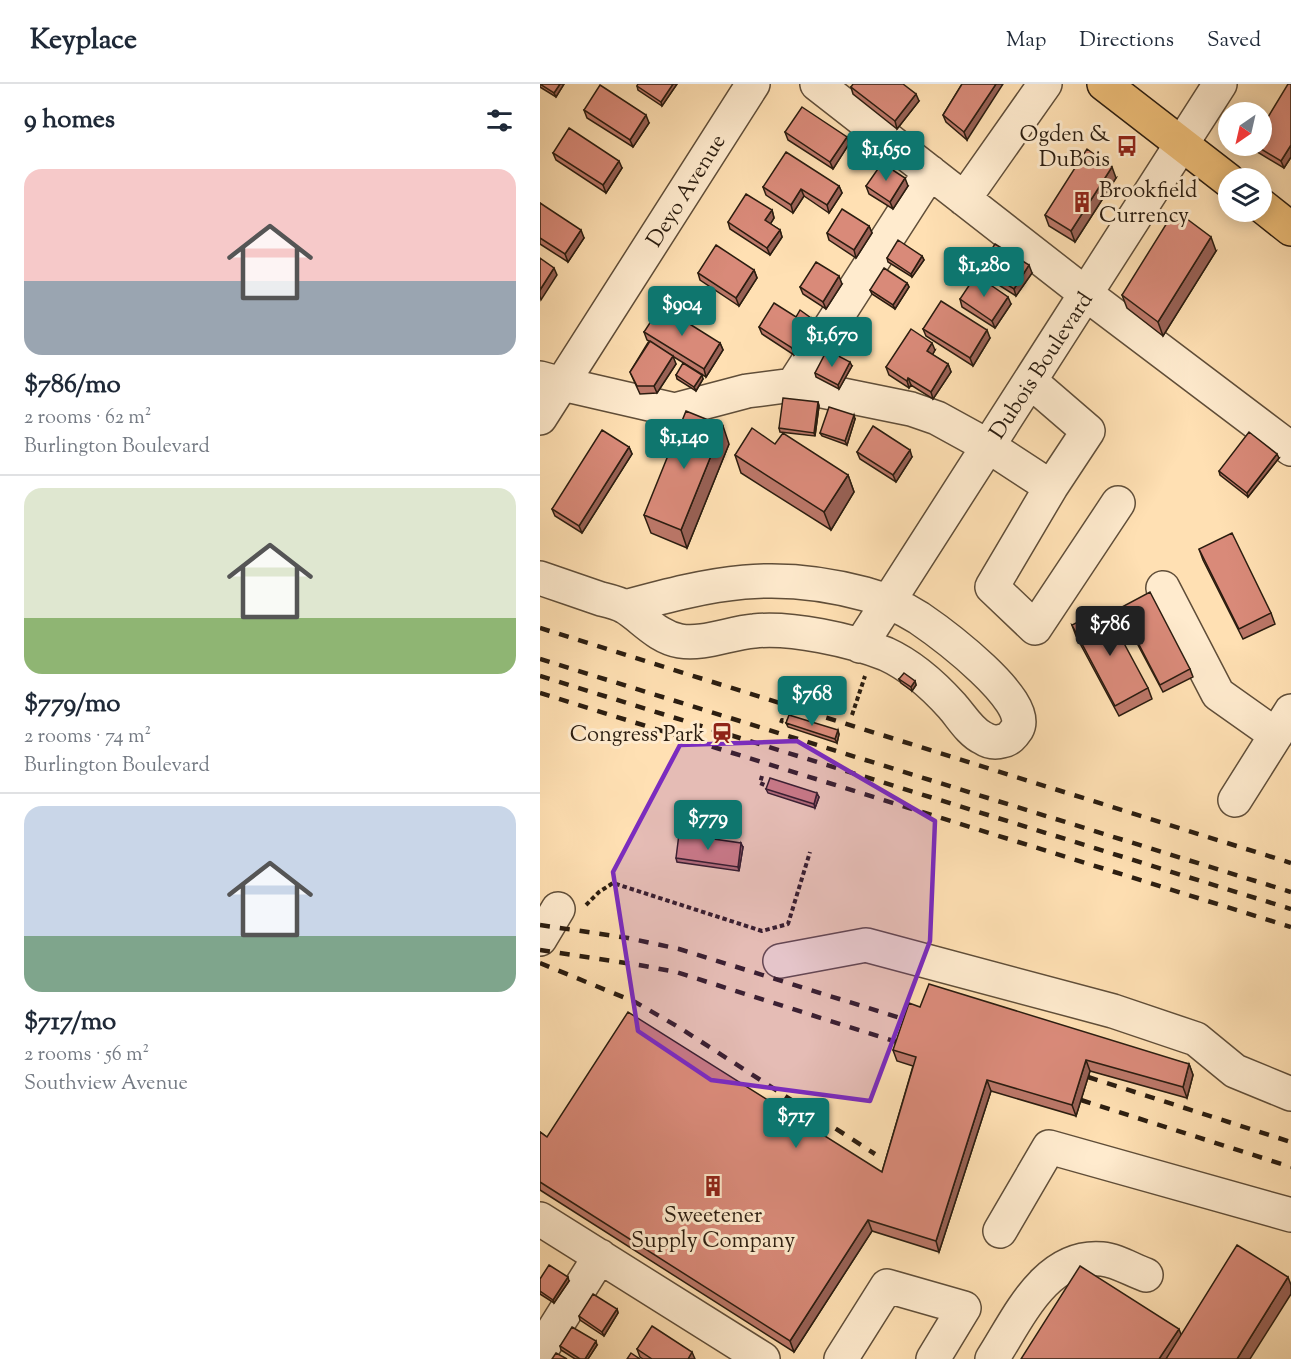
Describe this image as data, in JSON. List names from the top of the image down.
{
  "streets": {
    "street": ["Deyo Avenue", "Dubois Boulevard"]
  },
  "places": {
    "bus stop": ["Ogden & DuBois"],
    "building": ["Brookfield Currency", "Sweetener Supply Company"],
    "station": ["Congress Park"]
  },
  "north": "bottom left",
  "page": {
    "header": "Keyplace",
    "nav": ["Map", "Directions", "Saved"],
    "heading": "9 homes",
    "price": [
      "$1,650",
      "$1,280",
      "$904",
      "$1,670",
      "$1,140",
      "$786",
      "$768",
      "$779",
      "$717"
    ],
    "list": [
      {
        "name": "$786/mo",
        "note": "2 rooms · 62 m² · Burlington Boulevard"
      },
      {
        "name": "$779/mo",
        "note": "2 rooms · 74 m² · Burlington Boulevard"
      },
      {
        "name": "$717/mo",
        "note": "2 rooms · 56 m² · Southview Avenue"
      }
    ]
  }
}
